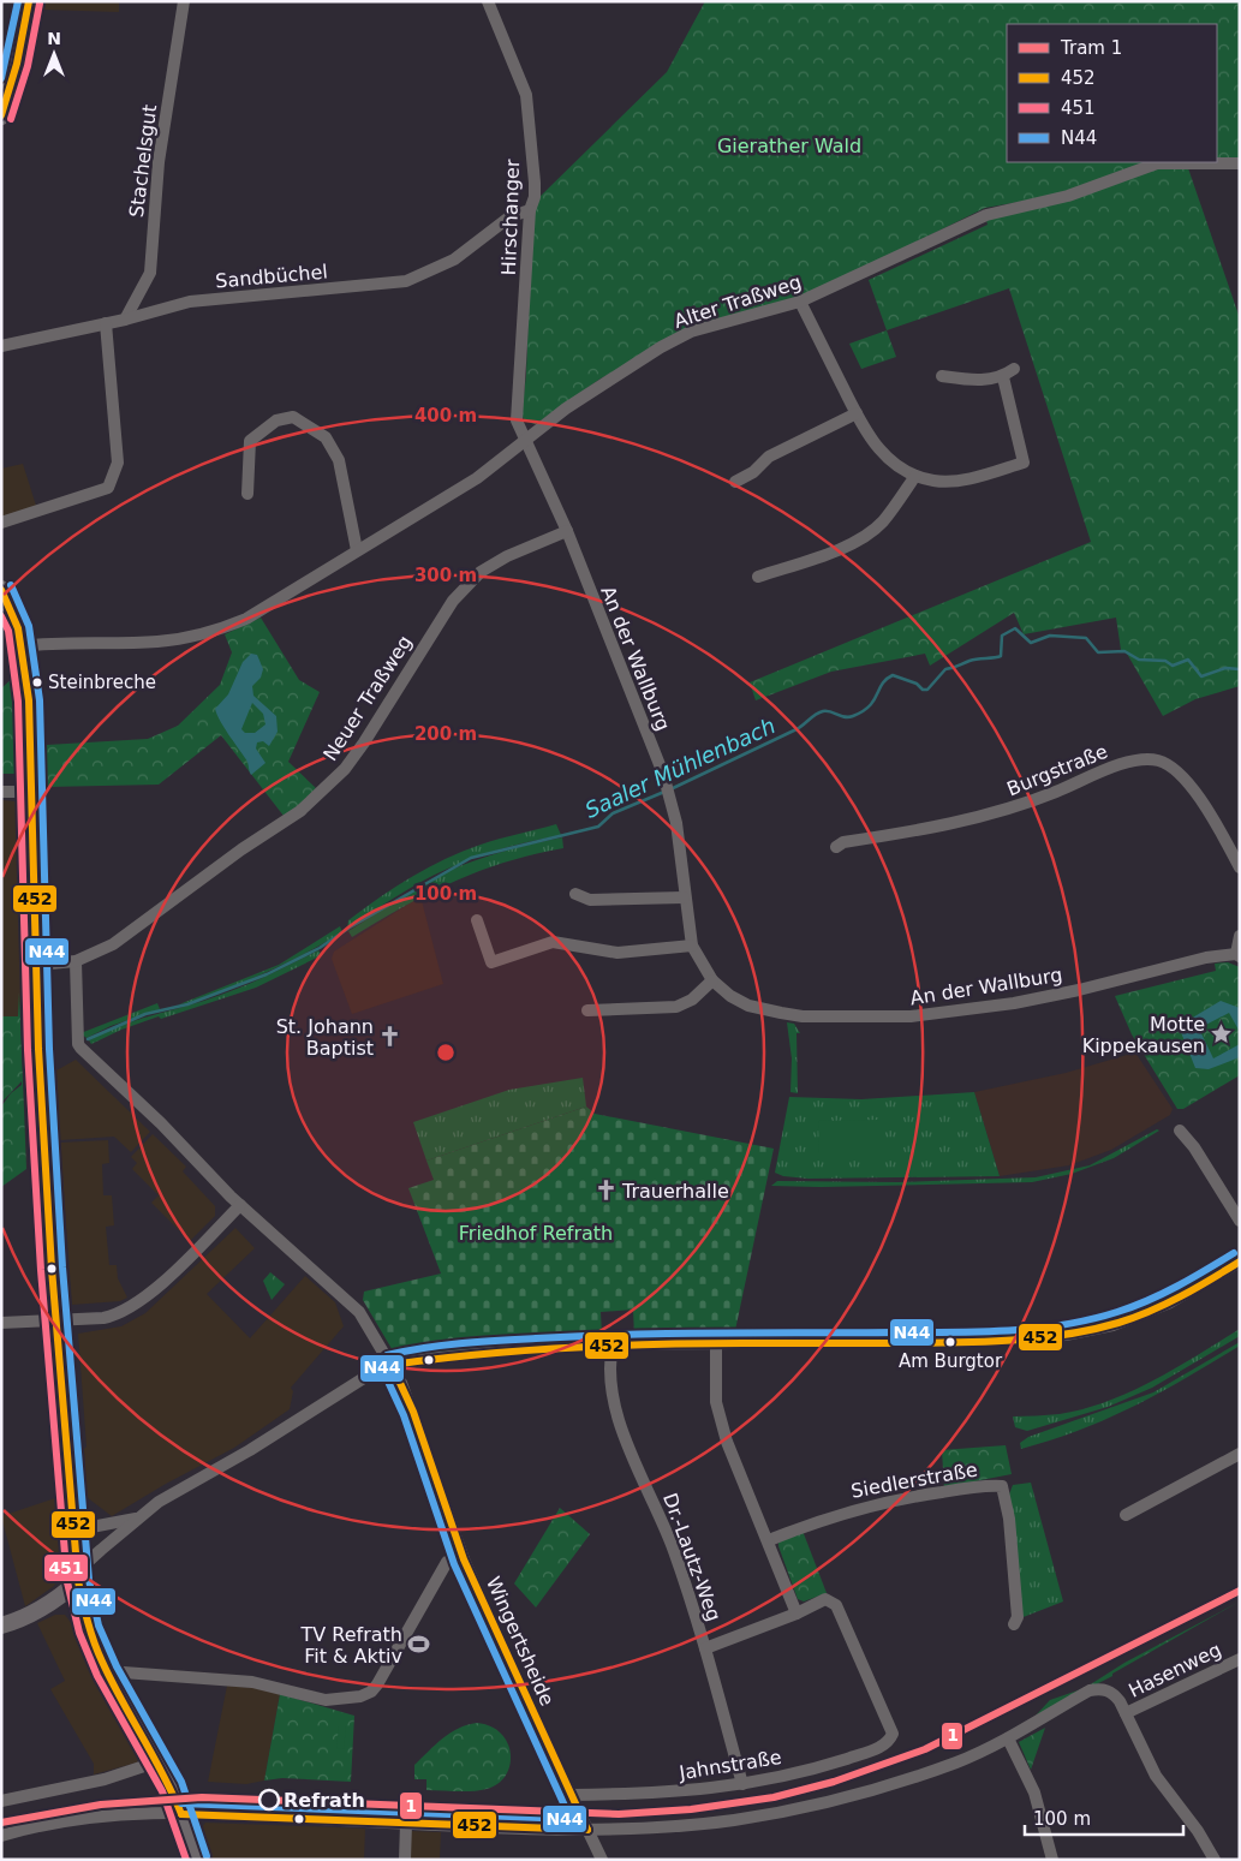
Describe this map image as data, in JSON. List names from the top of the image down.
{
  "streets": {
    "street": [
      "Stachelsgut",
      "Hirschanger",
      "Sandbüchel",
      "Alter Traßweg",
      "An der Wallburg",
      "Neuer Traßweg",
      "Burgstraße",
      "Siedlerstraße",
      "Dr.-Lautz-Weg",
      "Wingertsheide",
      "Hasenweg",
      "Jahnstraße"
    ]
  },
  "crossings": [
    ["Stachelsgut", "Sandbüchel"],
    ["Hirschanger", "Sandbüchel"],
    ["Hirschanger", "Alter Traßweg"],
    ["Hirschanger", "An der Wallburg"],
    ["Alter Traßweg", "An der Wallburg"],
    ["An der Wallburg", "Neuer Traßweg"],
    ["Neuer Traßweg", "Wingertsheide"],
    ["Dr.-Lautz-Weg", "Jahnstraße"],
    ["Wingertsheide", "Jahnstraße"]
  ],
  "water": ["Saaler Mühlenbach"],
  "parks": ["Gierather Wald", "Friedhof Refrath"],
  "places": {
    "other": ["Steinbreche", "Am Burgtor", "Refrath"],
    "place": ["Motte Kippekausen"],
    "church": ["St. Johann Baptist", "Trauerhalle"],
    "sports": ["TV Refrath Fit & Aktiv"]
  },
  "lines": [
    "transit line 452",
    "transit line N44",
    "transit line 451",
    "tram line 1"
  ],
  "legend": [
    "Tram 1",
    "452",
    "451",
    "N44"
  ],
  "scale_bar": "100 m",
  "north": "top",
  "rings": [
    "400 m",
    "300 m",
    "200 m",
    "100 m"
  ]
}
